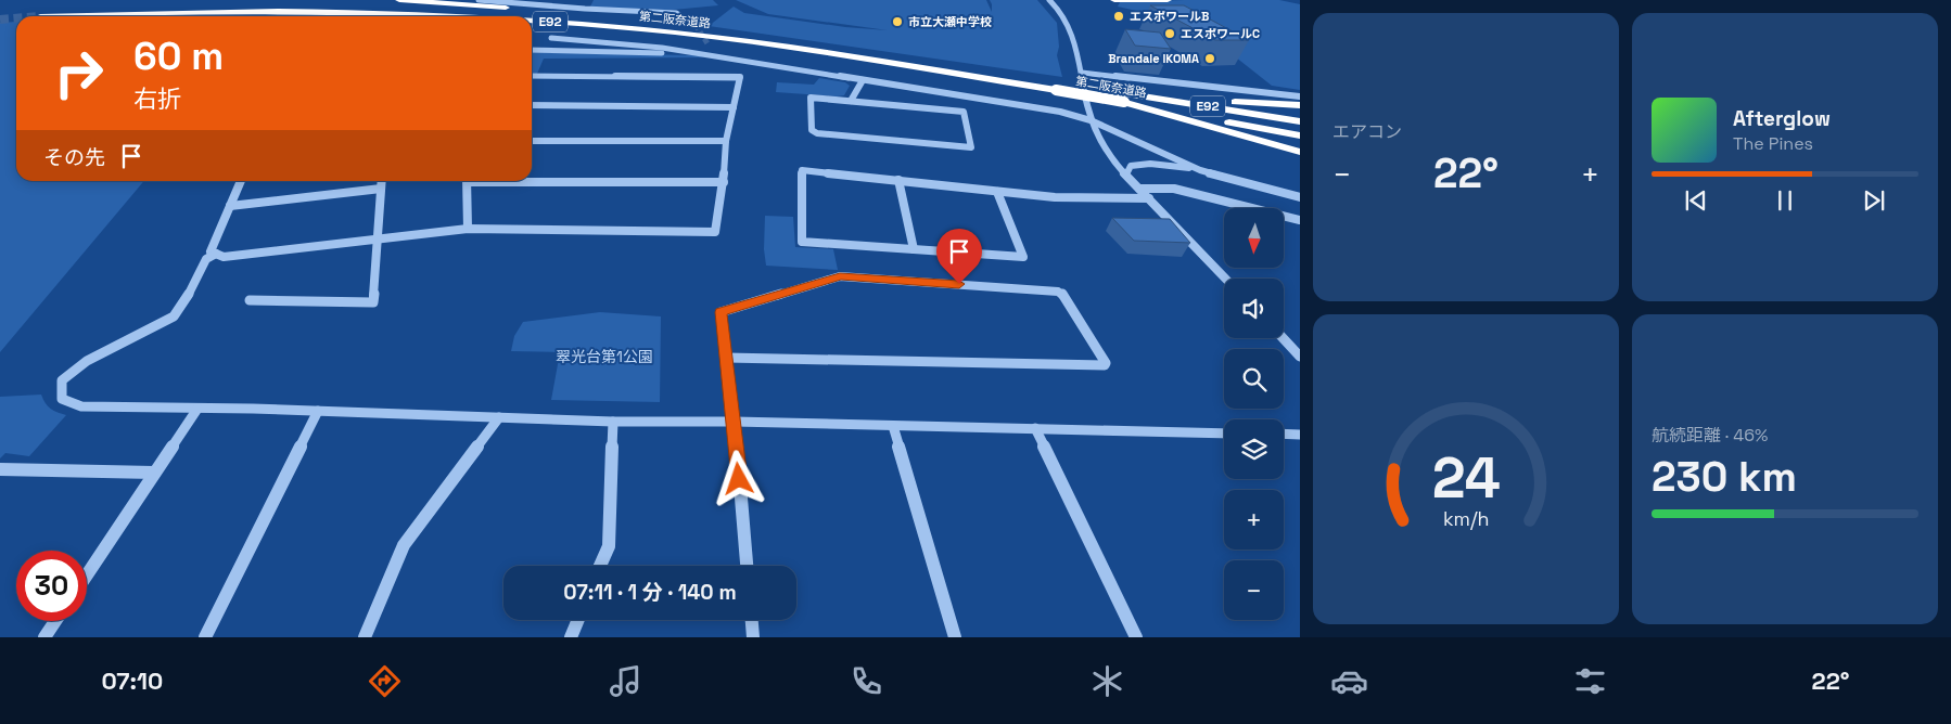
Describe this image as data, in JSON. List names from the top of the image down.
{
  "streets": {
    "highway": ["第二阪奈道路", "E92"]
  },
  "parks": ["翠光台第1公園"],
  "places": [
    "エスポワールB",
    "市立大瀬中学校",
    "エスポワールC",
    "Brandale IKOMA"
  ],
  "north": "bottom",
  "page": {
    "tile": [
      "エアコン",
      ["航続距離 · 46%", "230 km"]
    ],
    "turn": ["60 m", "右折"],
    "song": ["Afterglow", "The Pines"],
    "then": "その先",
    "heat": ["−", "22°", "+"],
    "map_buttons": ["+", "−"],
    "limit": "30",
    "trip": "07:11 · 1 分 · 140 m",
    "tabs": ["07:10", "22°"],
    "gauge": ["24", "km/h"]
  }
}
